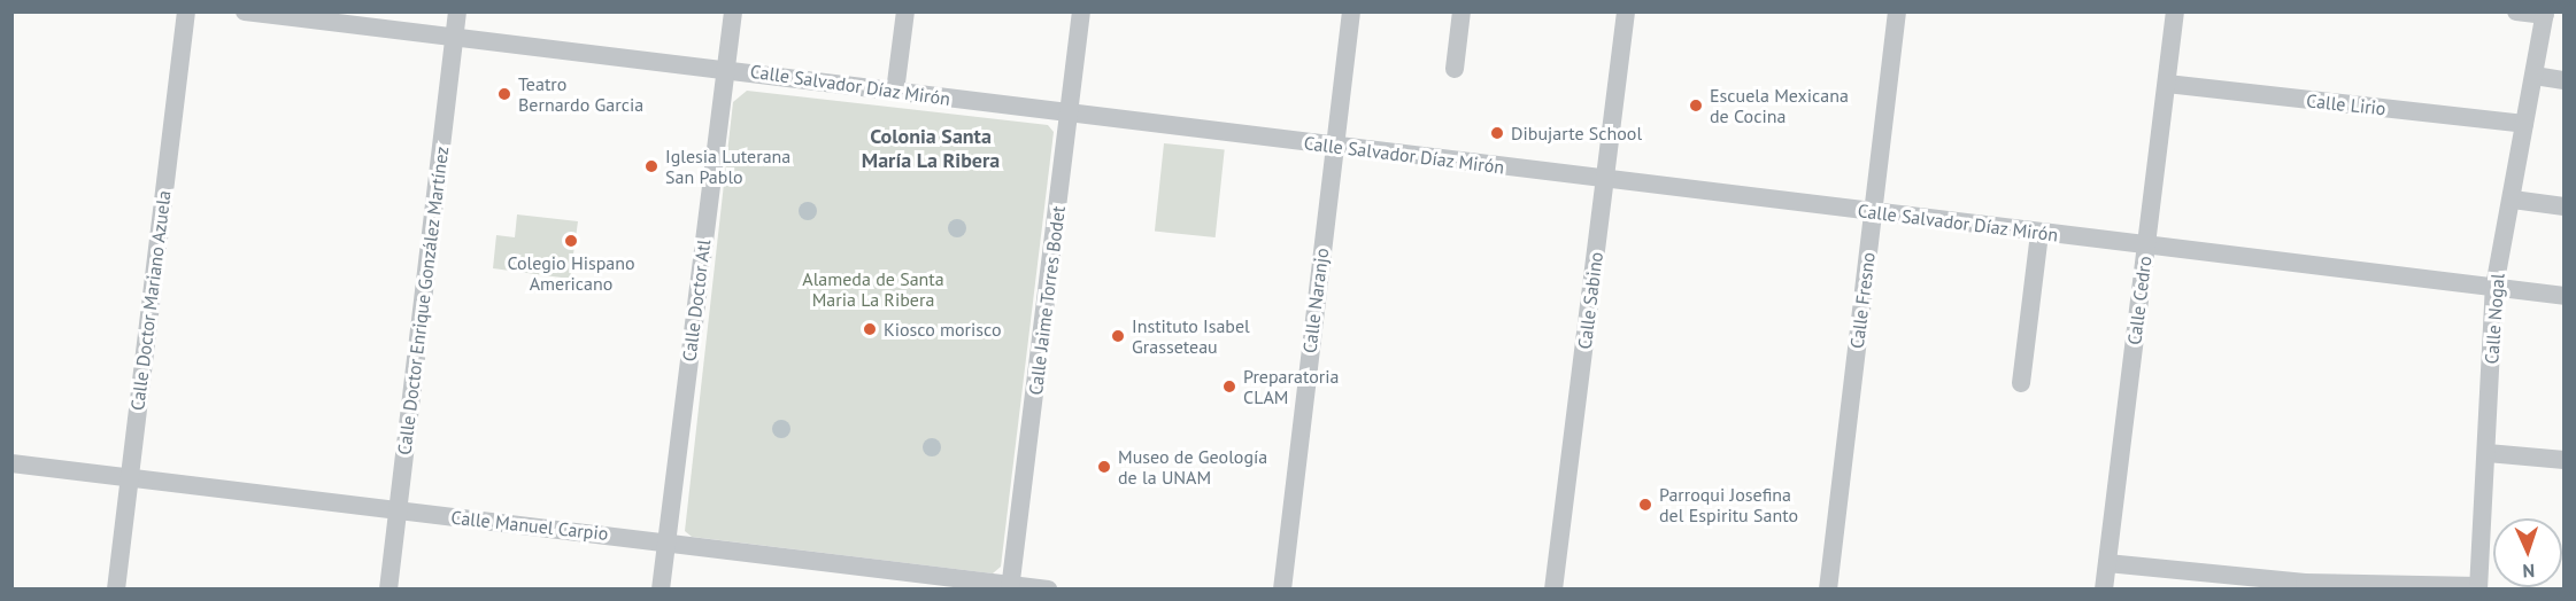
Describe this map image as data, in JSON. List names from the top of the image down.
{
  "streets": {
    "street": [
      "Calle Salvador Díaz Mirón",
      "Calle Lirio",
      "Calle Doctor Mariano Azuela",
      "Calle Doctor Enrique González Martínez",
      "Calle Doctor Atl",
      "Calle Jaime Torres Bodet",
      "Calle Naranjo",
      "Calle Sabino",
      "Calle Fresno",
      "Calle Cedro",
      "Calle Nogal",
      "Calle Manuel Carpio"
    ]
  },
  "crossings": [
    ["Calle Salvador Díaz Mirón", "Calle Doctor Enrique González Martínez"],
    ["Calle Salvador Díaz Mirón", "Calle Doctor Atl"],
    ["Calle Salvador Díaz Mirón", "Calle Jaime Torres Bodet"],
    ["Calle Salvador Díaz Mirón", "Calle Naranjo"],
    ["Calle Salvador Díaz Mirón", "Calle Sabino"],
    ["Calle Salvador Díaz Mirón", "Calle Fresno"],
    ["Calle Salvador Díaz Mirón", "Calle Cedro"],
    ["Calle Salvador Díaz Mirón", "Calle Nogal"],
    ["Calle Lirio", "Calle Cedro"],
    ["Calle Lirio", "Calle Nogal"],
    ["Calle Doctor Mariano Azuela", "Calle Manuel Carpio"],
    ["Calle Doctor Enrique González Martínez", "Calle Manuel Carpio"],
    ["Calle Doctor Atl", "Calle Manuel Carpio"],
    ["Calle Jaime Torres Bodet", "Calle Manuel Carpio"]
  ],
  "districts": ["Colonia Santa María La Ribera"],
  "parks": ["Alameda de Santa Maria La Ribera"],
  "places": [
    "Teatro Bernardo Garcia",
    "Escuela Mexicana de Cocina",
    "Dibujarte School",
    "Iglesia Luterana San Pablo",
    "Colegio Hispano Americano",
    "Kiosco morisco",
    "Instituto Isabel Grasseteau",
    "Preparatoria CLAM",
    "Museo de Geología de la UNAM",
    "Parroqui Josefina del Espiritu Santo"
  ],
  "north": "bottom"
}
